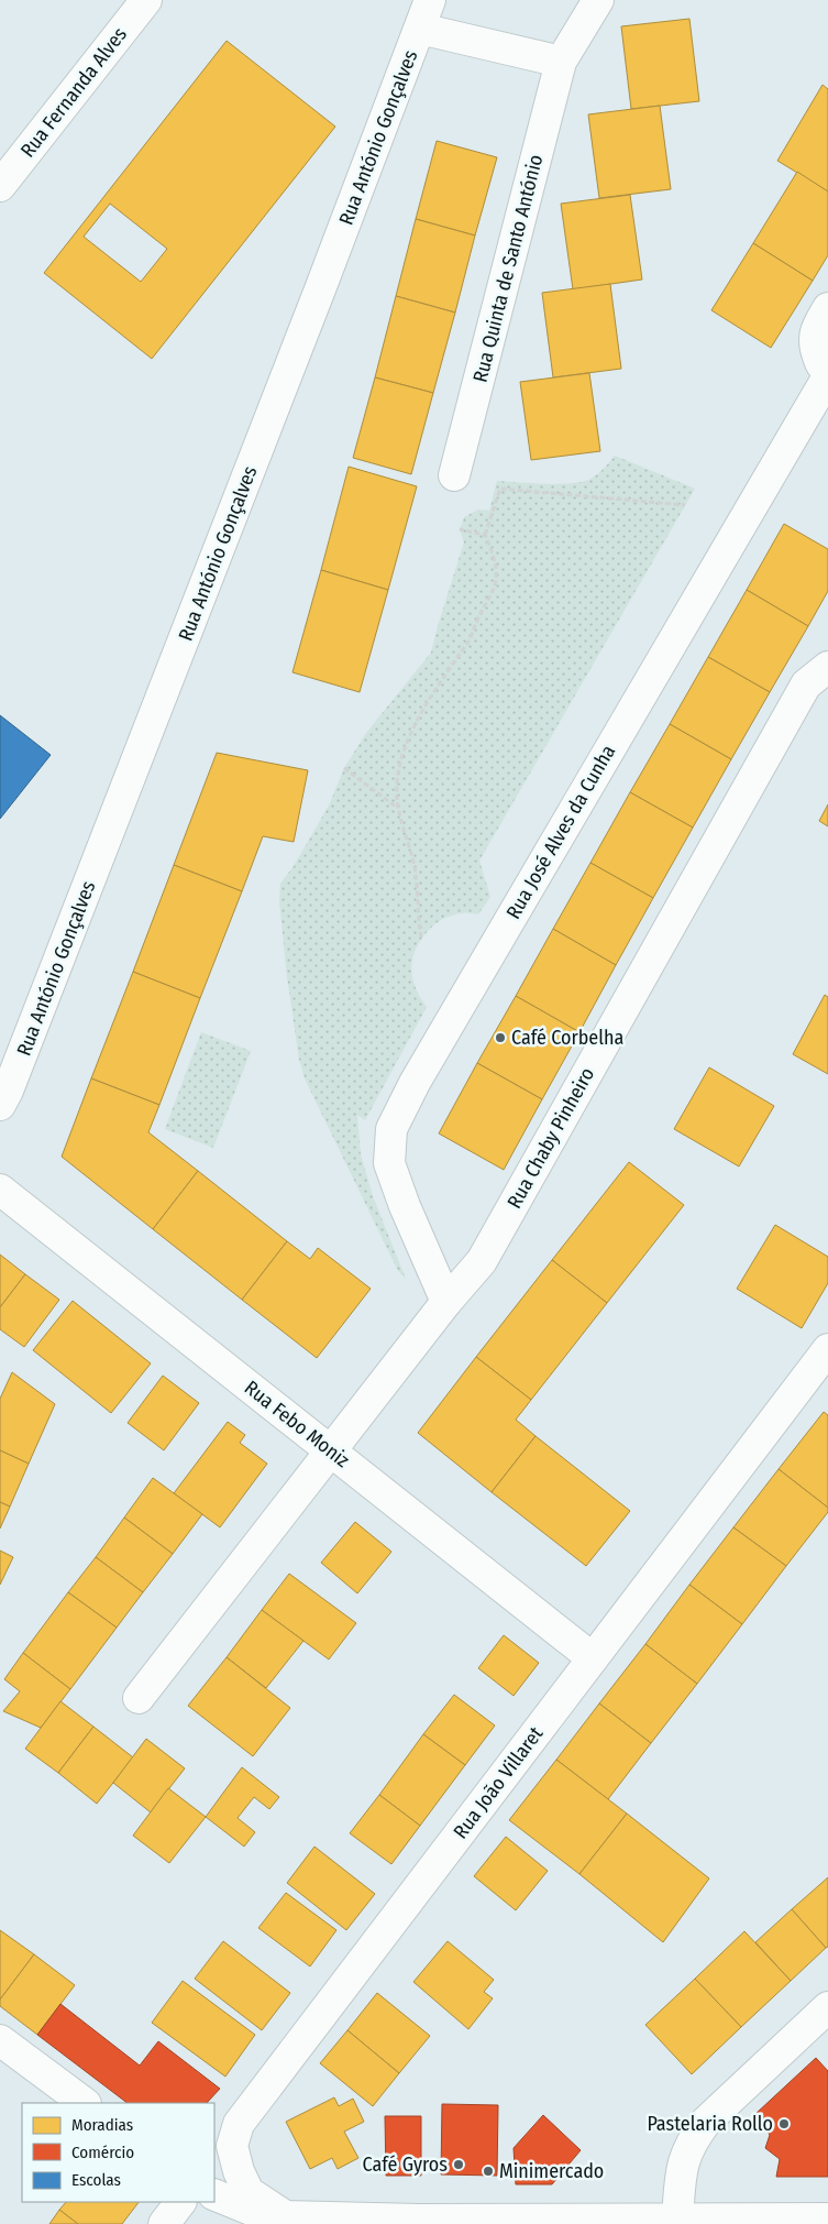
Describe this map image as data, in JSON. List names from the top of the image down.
{
  "streets": {
    "street": [
      "Rua Fernanda Alves",
      "Rua António Gonçalves",
      "Rua Quinta de Santo António",
      "Rua José Alves da Cunha",
      "Rua Chaby Pinheiro",
      "Rua Febo Moniz",
      "Rua João Villaret"
    ]
  },
  "crossings": [
    ["Rua José Alves da Cunha", "Rua Chaby Pinheiro"],
    ["Rua Chaby Pinheiro", "Rua Febo Moniz"],
    ["Rua Febo Moniz", "Rua João Villaret"]
  ],
  "places": [
    "Café Corbelha",
    "Pastelaria Rollo",
    "Café Gyros",
    "Minimercado"
  ],
  "legend": ["Moradias", "Comércio", "Escolas"]
}
